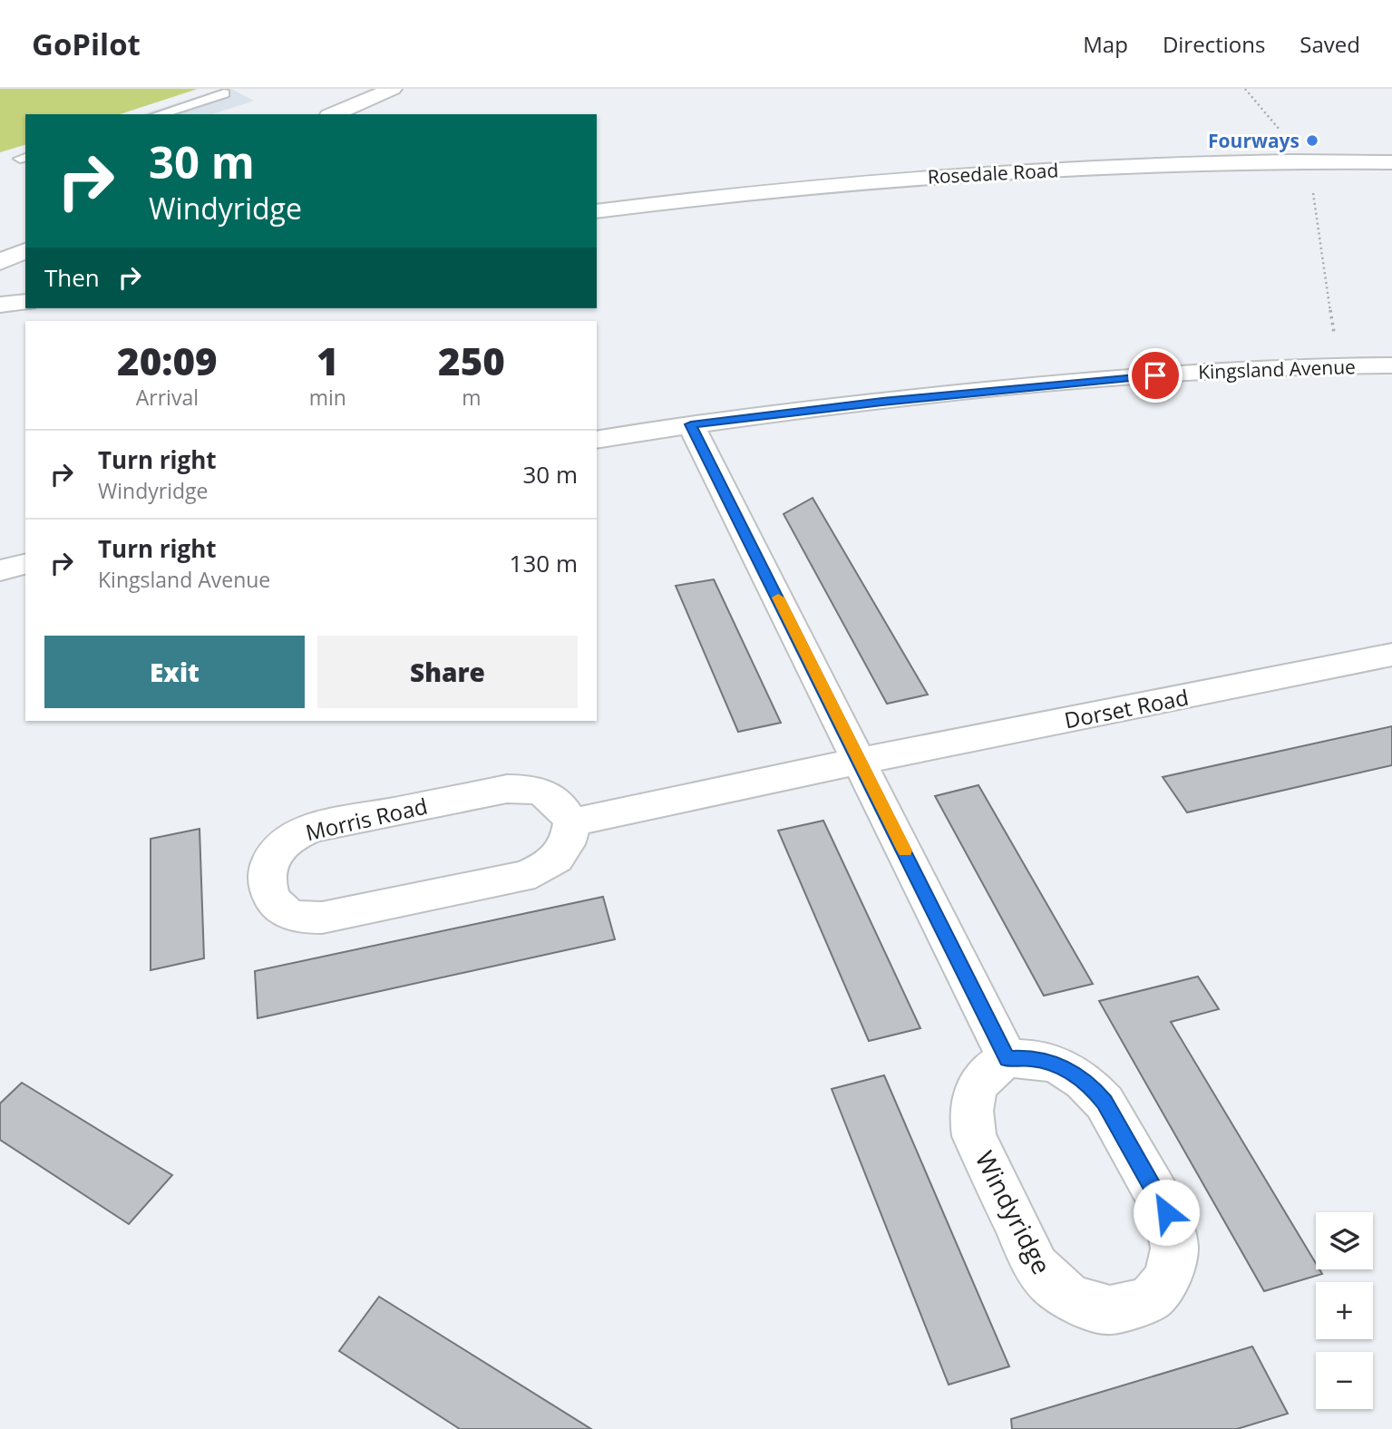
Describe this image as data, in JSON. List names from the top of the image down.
{
  "streets": {
    "street": [
      "Rosedale Road",
      "Kingsland Avenue",
      "Dorset Road",
      "Morris Road",
      "Windyridge"
    ]
  },
  "places": ["Fourways"],
  "page": {
    "header": "GoPilot",
    "nav": ["Map", "Directions", "Saved"],
    "turn": ["30 m", "Windyridge"],
    "then": "Then",
    "eta": [
      "20:09",
      "Arrival",
      "1",
      "min",
      "250",
      "m"
    ],
    "list": [
      {
        "name": "Turn right",
        "note": "Windyridge",
        "value": "30 m"
      },
      {
        "name": "Turn right",
        "note": "Kingsland Avenue",
        "value": "130 m"
      }
    ],
    "buttons": ["Exit", "Share"],
    "map_buttons": ["+", "−"]
  }
}
